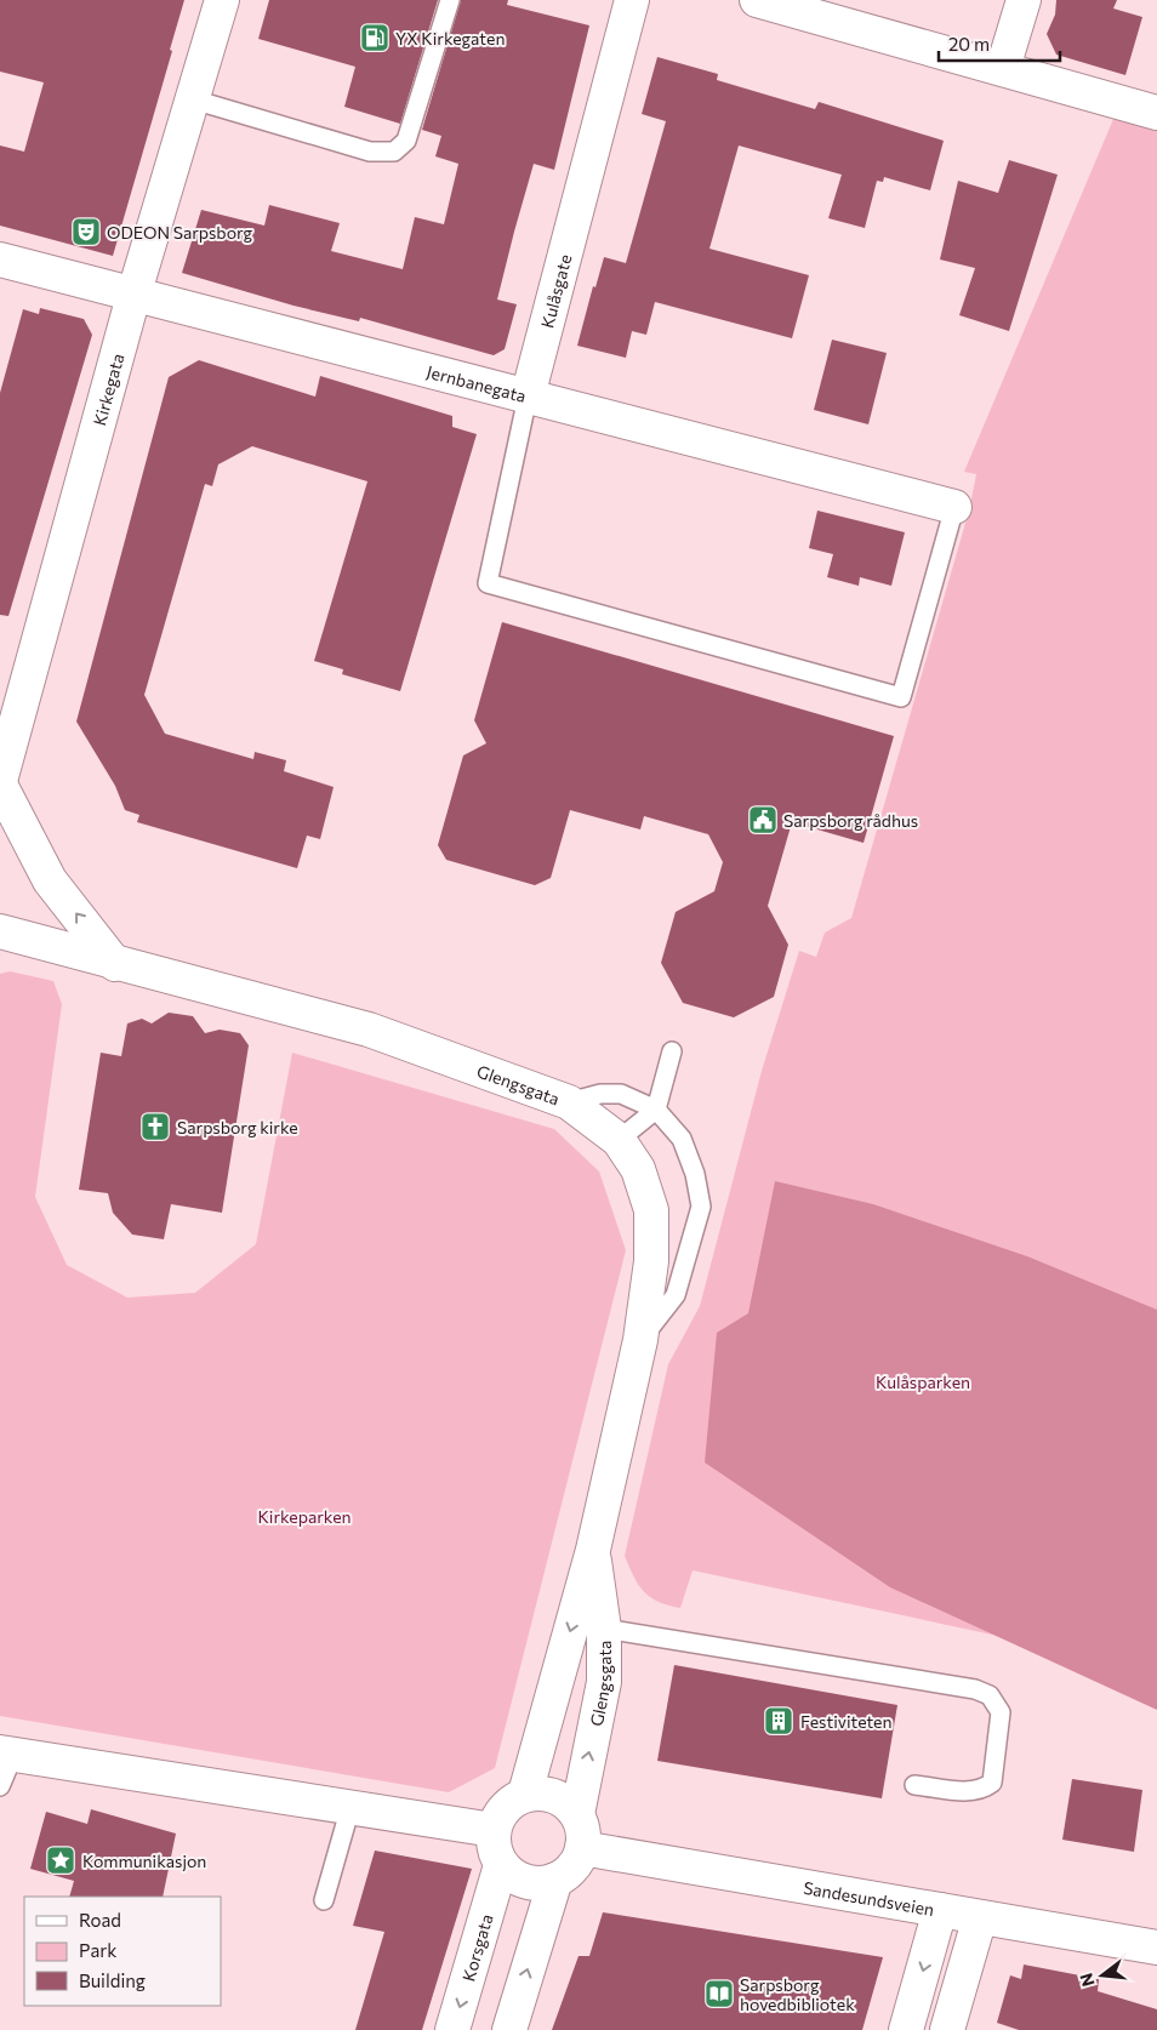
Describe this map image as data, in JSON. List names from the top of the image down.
{
  "streets": {
    "street": [
      "Kulåsgate",
      "Jernbanegata",
      "Kirkegata",
      "Glengsgata",
      "Sandesundsveien",
      "Korsgata"
    ]
  },
  "crossings": [
    ["Kulåsgate", "Jernbanegata"],
    ["Jernbanegata", "Kirkegata"],
    ["Glengsgata", "Sandesundsveien"],
    ["Glengsgata", "Korsgata"],
    ["Sandesundsveien", "Korsgata"]
  ],
  "parks": ["Kulåsparken", "Kirkeparken"],
  "places": {
    "fuel station": ["YX Kirkegaten"],
    "theatre": ["ODEON Sarpsborg"],
    "public building": ["Sarpsborg rådhus"],
    "church": ["Sarpsborg kirke"],
    "building": ["Festiviteten"],
    "place": ["Kommunikasjon"],
    "library": ["Sarpsborg hovedbibliotek"]
  },
  "legend": ["Road", "Park", "Building"],
  "scale_bar": "20 m",
  "north": "left"
}
